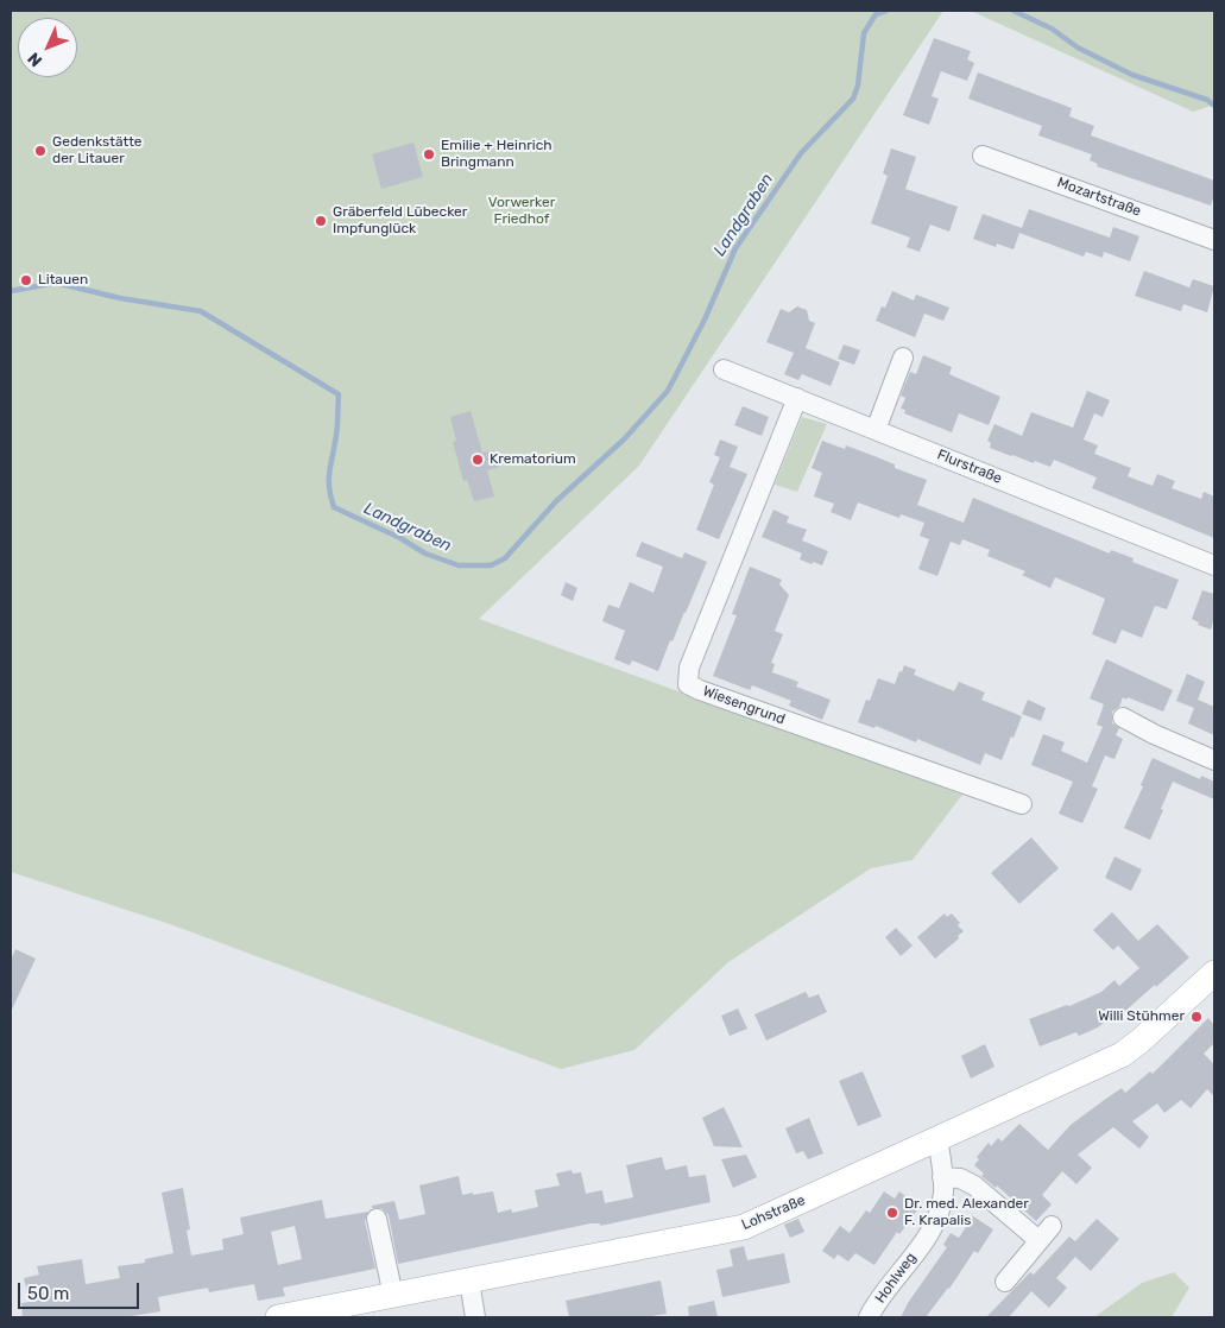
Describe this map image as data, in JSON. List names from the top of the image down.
{
  "streets": {
    "main road": ["Lohstraße"],
    "street": [
      "Mozartstraße",
      "Flurstraße",
      "Wiesengrund",
      "Hohlweg"
    ]
  },
  "crossings": [
    ["Flurstraße", "Wiesengrund"],
    ["Lohstraße", "Hohlweg"]
  ],
  "water": ["Landgraben"],
  "parks": ["Vorwerker Friedhof"],
  "places": [
    "Gedenkstätte der Litauer",
    "Emilie + Heinrich Bringmann",
    "Gräberfeld Lübecker Impfunglück",
    "Litauen",
    "Krematorium",
    "Willi Stühmer",
    "Dr. med. Alexander F. Krapalis"
  ],
  "scale_bar": "50 m",
  "north": "bottom left"
}
